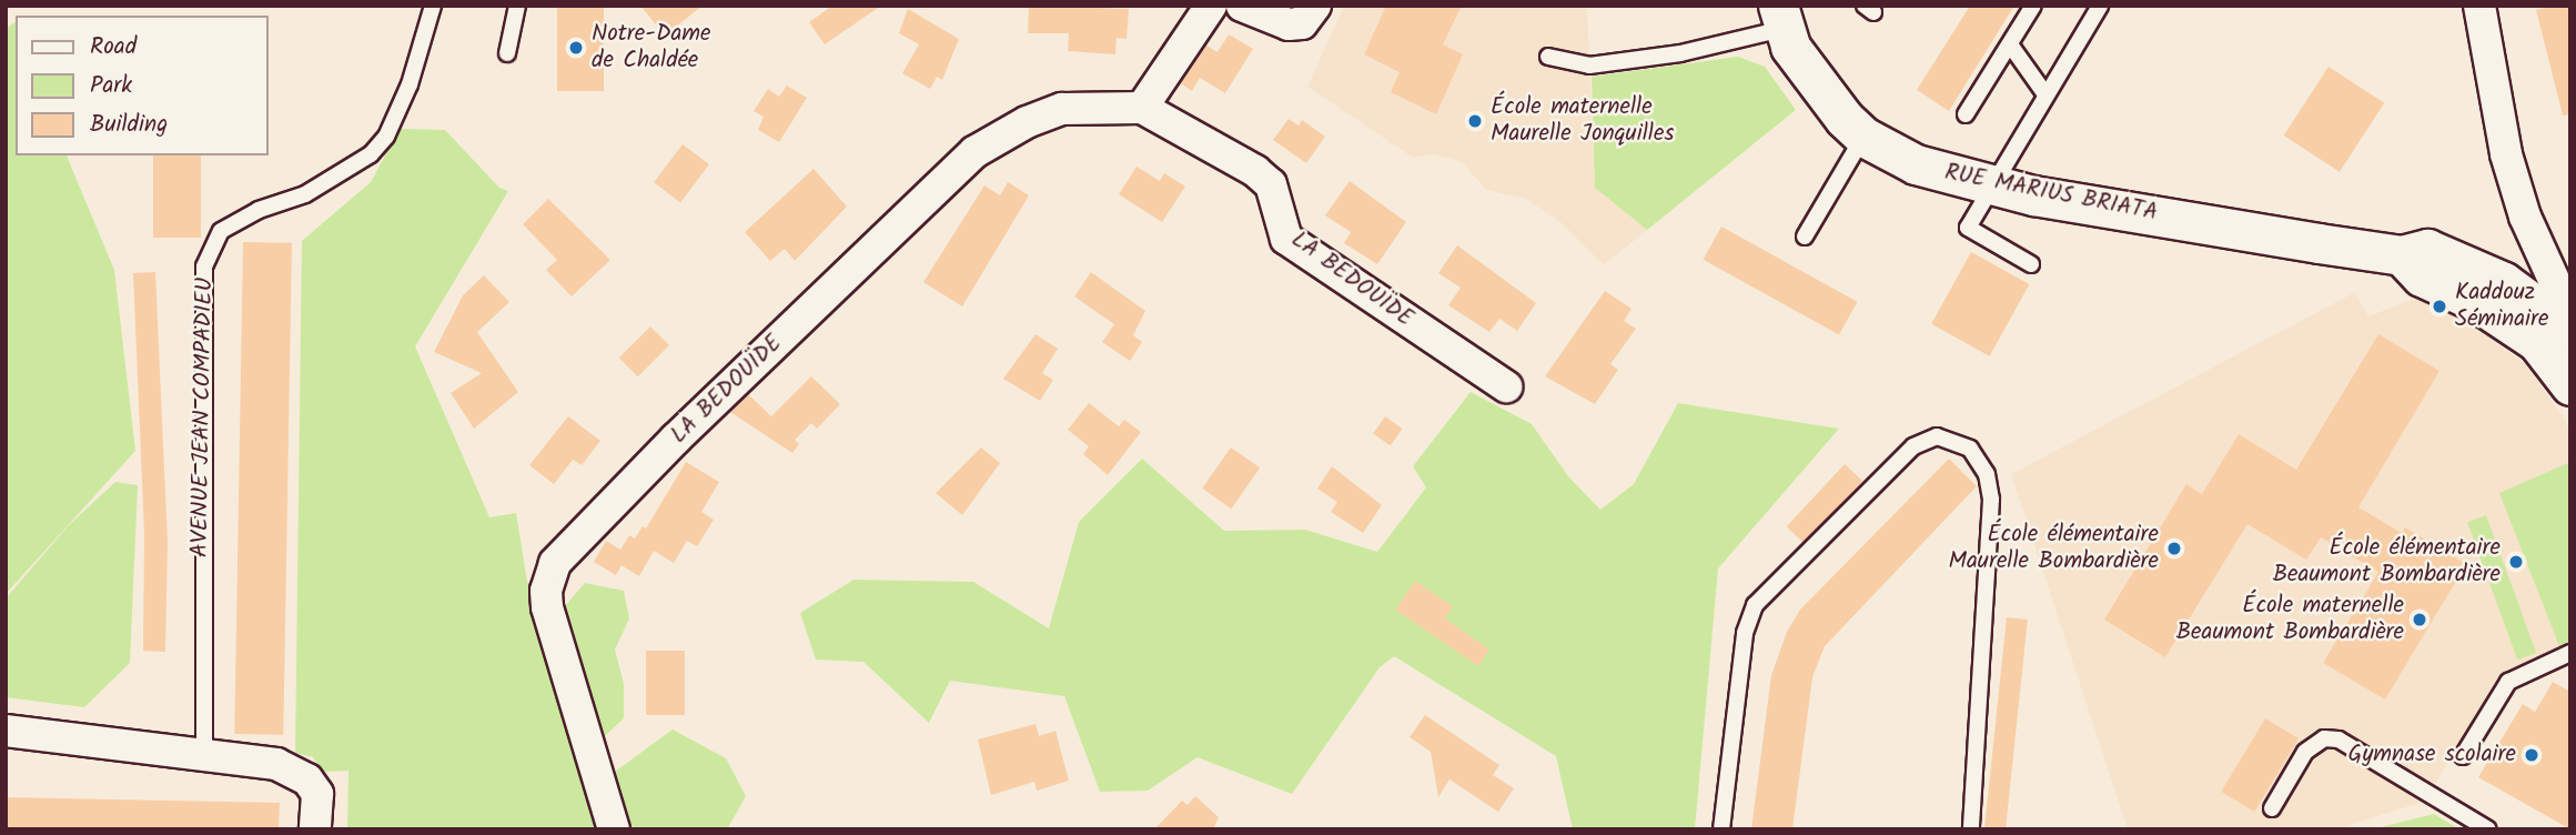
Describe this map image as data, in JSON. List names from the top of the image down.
{
  "streets": {
    "street": ["RUE MARIUS BRIATA", "LA BEDOUÏDE"],
    "lane": ["AVENUE JEAN COMPADIEU"]
  },
  "places": [
    "Notre-Dame de Chaldée",
    "École maternelle Maurelle Jonquilles",
    "Kaddouz Séminaire",
    "École élémentaire Maurelle Bombardière",
    "École élémentaire Beaumont Bombardière",
    "École maternelle Beaumont Bombardière",
    "Gymnase scolaire"
  ],
  "legend": ["Road", "Park", "Building"]
}
